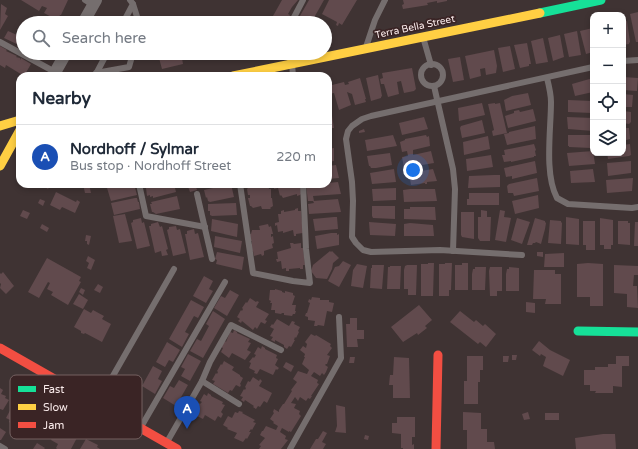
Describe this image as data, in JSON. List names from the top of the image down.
{
  "streets": {
    "main road": ["Terra Bella Street"]
  },
  "legend": ["Fast", "Slow", "Jam"],
  "page": {
    "map_buttons": ["+", "−"],
    "search": "Search here",
    "heading": "Nearby",
    "list": [
      {
        "mark": "A",
        "name": "Nordhoff / Sylmar",
        "note": "Bus stop · Nordhoff Street",
        "value": "220 m"
      }
    ],
    "pins": "A"
  }
}
